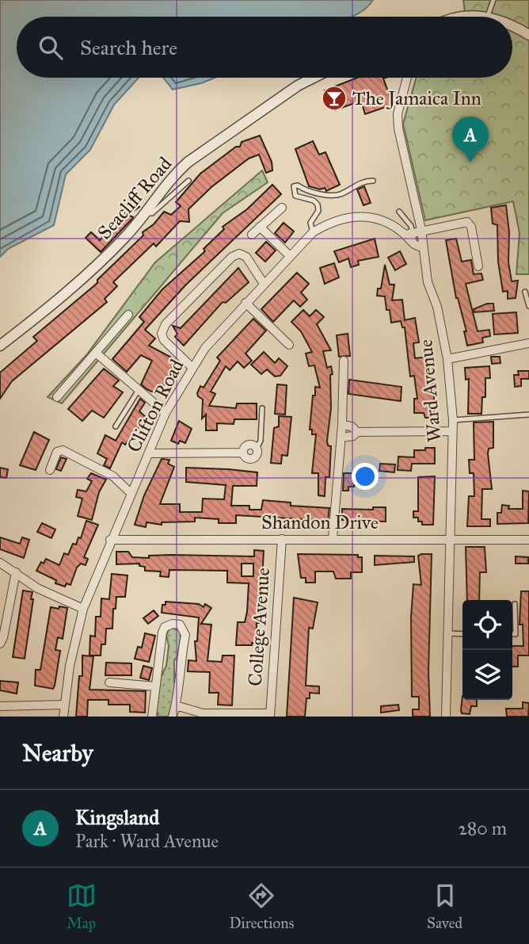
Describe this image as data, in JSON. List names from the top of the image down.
{
  "streets": {
    "street": [
      "Seacliff Road",
      "Ward Avenue",
      "Clifton Road",
      "Shandon Drive",
      "College Avenue"
    ]
  },
  "crossings": [
    ["Ward Avenue", "Clifton Road"],
    ["Ward Avenue", "Shandon Drive"],
    ["Clifton Road", "Shandon Drive"],
    ["Shandon Drive", "College Avenue"]
  ],
  "places": {
    "bar": ["The Jamaica Inn"]
  },
  "page": {
    "search": "Search here",
    "pins": "A",
    "heading": "Nearby",
    "list": [
      {
        "mark": "A",
        "name": "Kingsland",
        "note": "Park · Ward Avenue",
        "value": "280 m"
      }
    ],
    "nav": ["Map", "Directions", "Saved"]
  }
}
